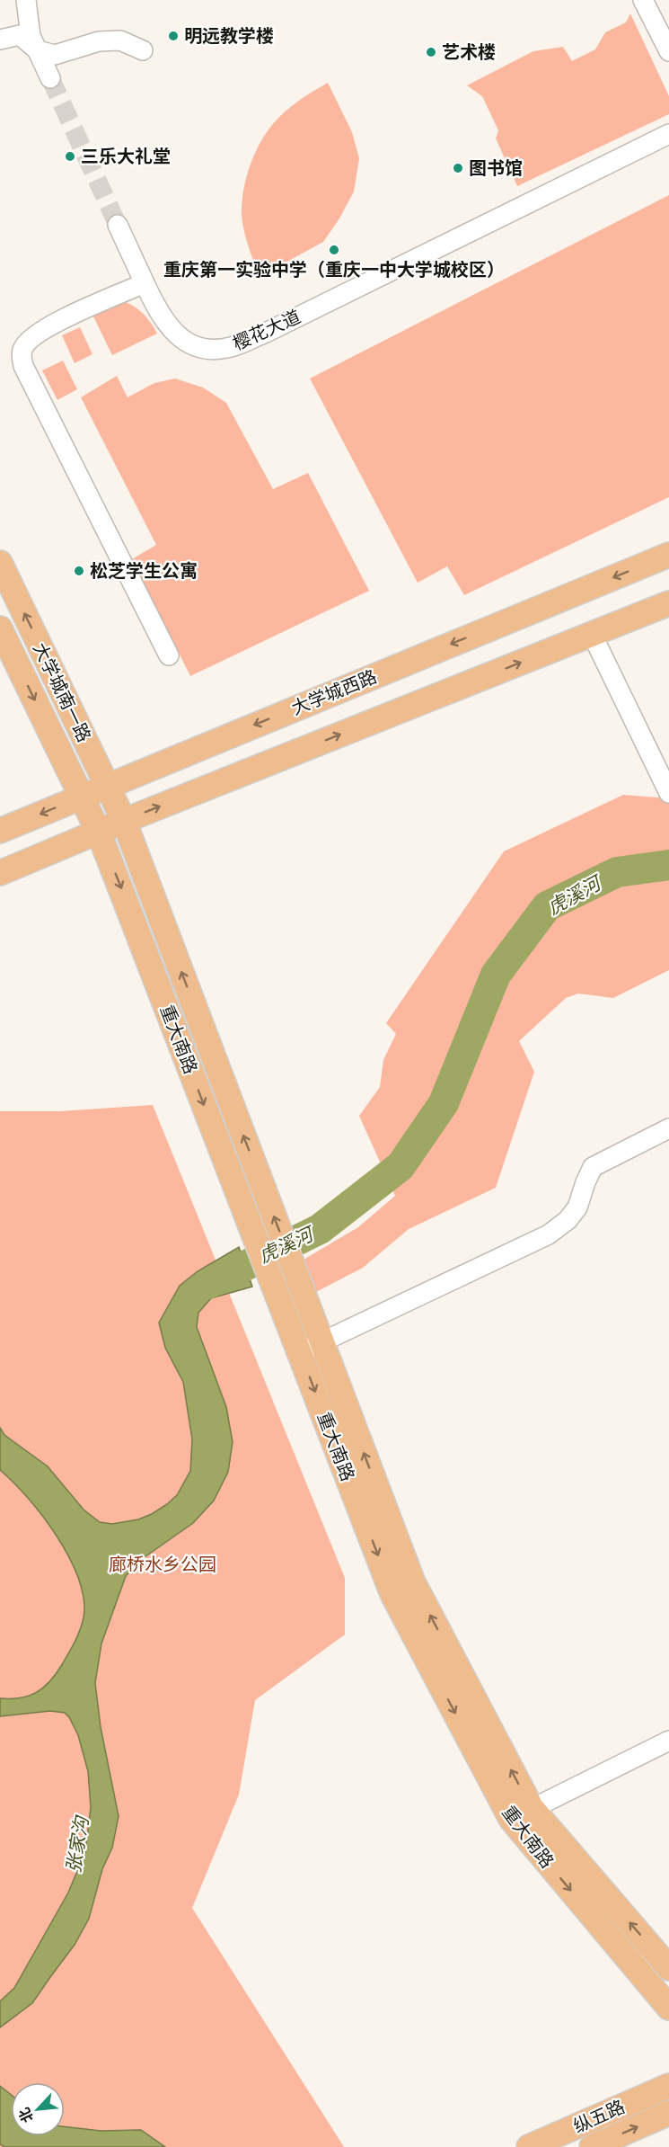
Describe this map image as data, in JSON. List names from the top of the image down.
{
  "streets": {
    "main road": [
      "大学城南一路",
      "大学城西路",
      "重大南路",
      "纵五路"
    ],
    "street": ["樱花大道"]
  },
  "crossings": [
    ["大学城南一路", "大学城西路"],
    ["大学城南一路", "重大南路"]
  ],
  "water": ["虎溪河", "张家沟"],
  "parks": ["廊桥水乡公园"],
  "places": [
    "明远教学楼",
    "艺术楼",
    "三乐大礼堂",
    "图书馆",
    "重庆第一实验中学（重庆一中大学城校区）",
    "松芝学生公寓"
  ],
  "north": "bottom left"
}
